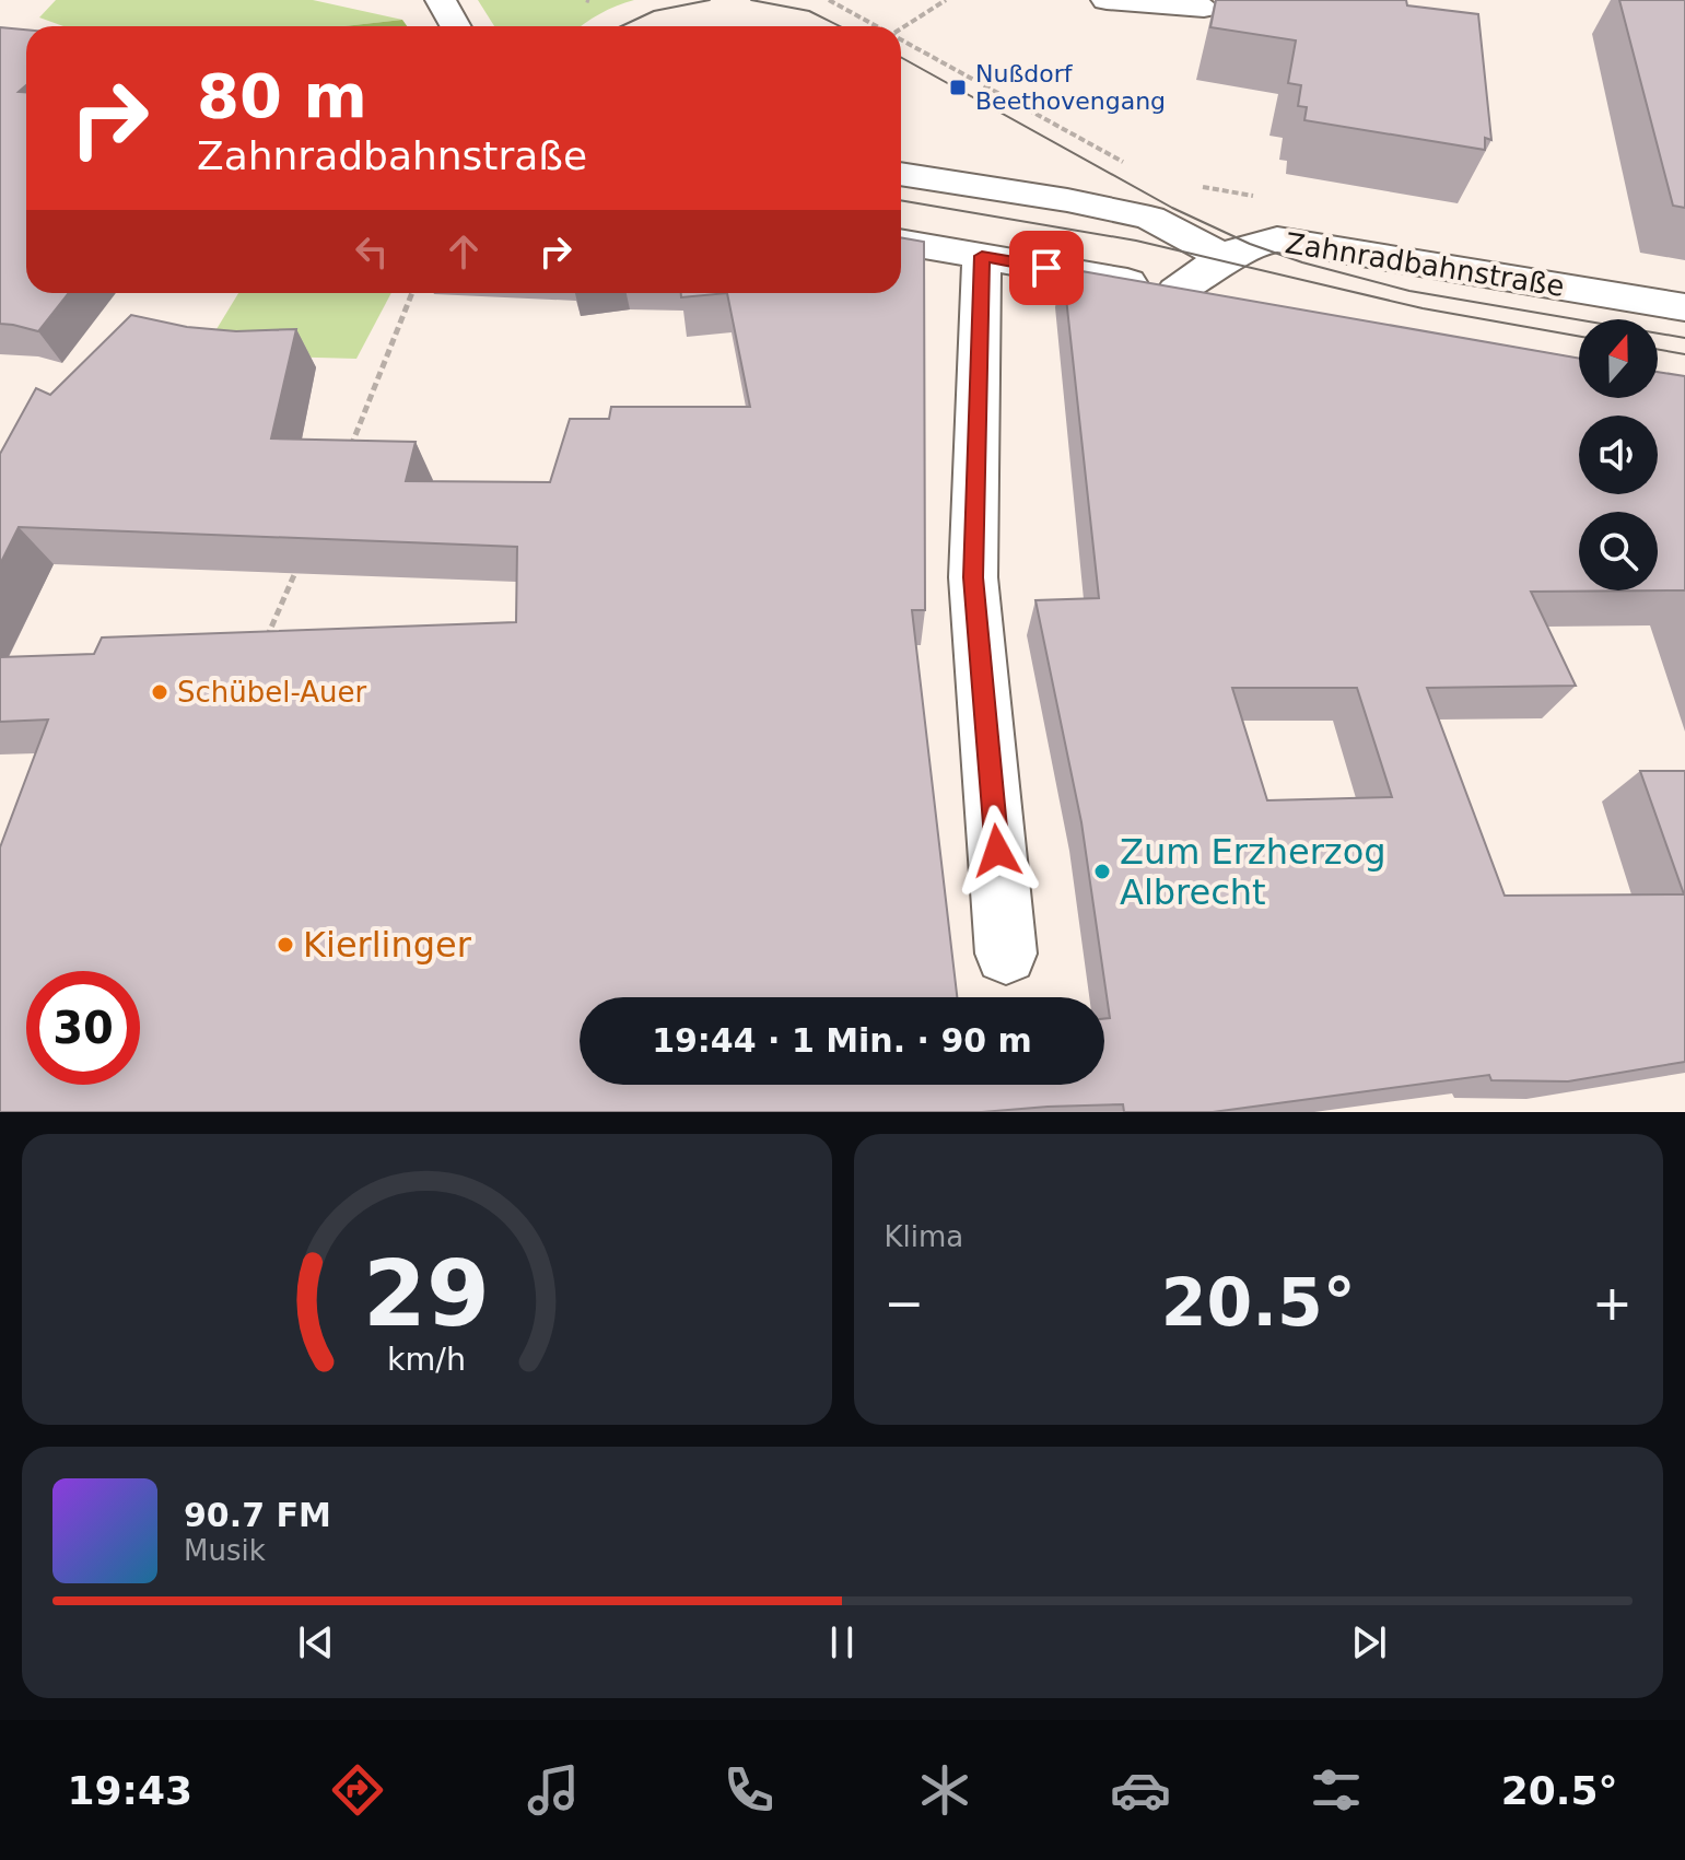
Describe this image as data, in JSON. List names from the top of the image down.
{
  "streets": {
    "street": ["Zahnradbahnstraße"]
  },
  "places": {
    "transit": ["Nußdorf Beethovengang"],
    "other": ["Schübel-Auer", "Zum Erzherzog Albrecht", "Kierlinger"]
  },
  "north": "top",
  "page": {
    "turn": ["80 m", "Zahnradbahnstraße"],
    "limit": "30",
    "trip": "19:44 · 1 Min. · 90 m",
    "tile": "Klima",
    "heat": ["−", "20.5°", "+"],
    "song": ["90.7 FM", "Musik"],
    "tabs": ["19:43", "20.5°"],
    "gauge": ["29", "km/h"]
  }
}
